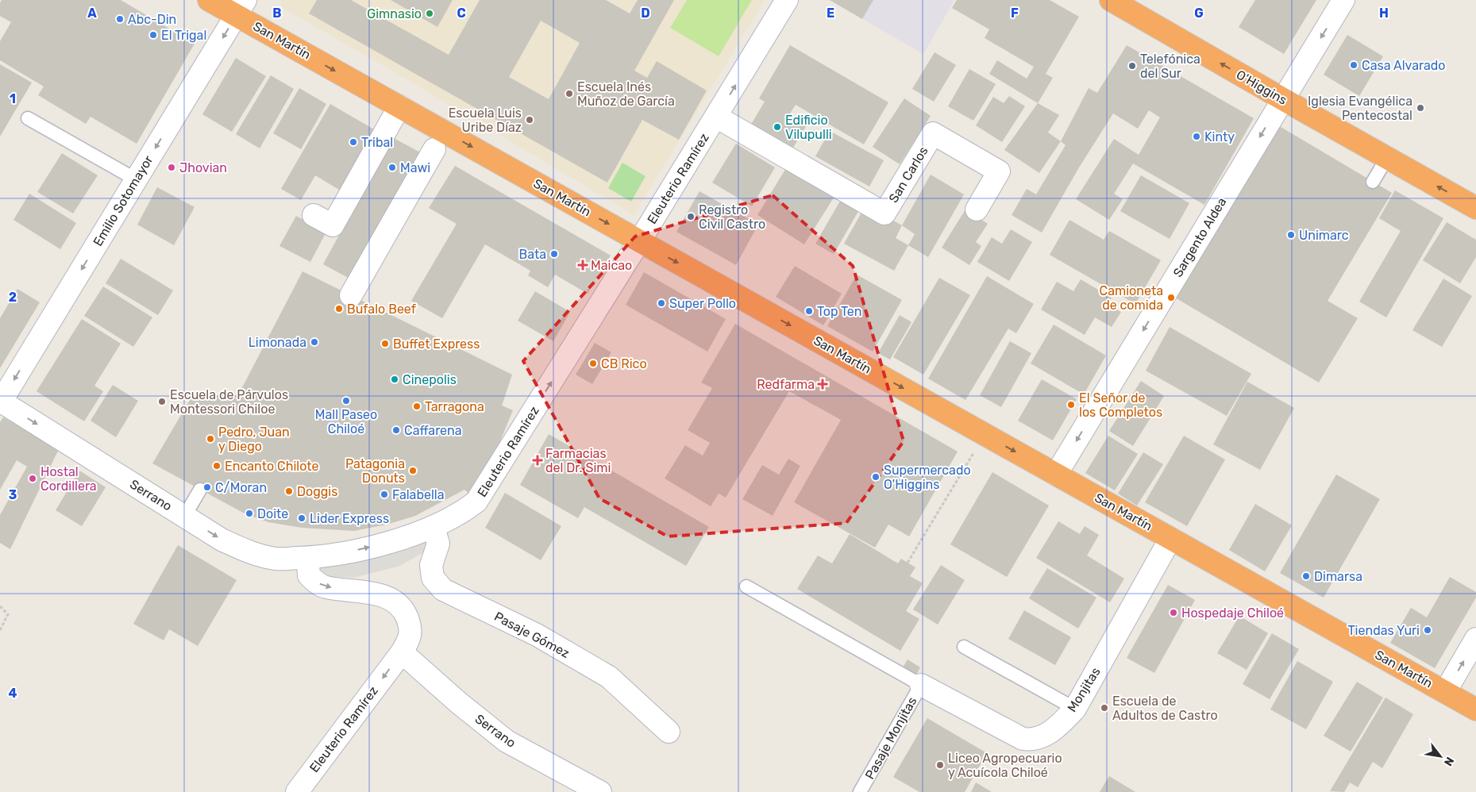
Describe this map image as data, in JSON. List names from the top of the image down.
{
  "streets": {
    "highway": ["San Martín", "O'Higgins"],
    "street": [
      "San Carlos",
      "Eleuterio Ramírez",
      "Emilio Sotomayor",
      "Sargento Aldea",
      "Serrano",
      "Pasaje Gómez",
      "Monjitas"
    ],
    "lane": ["Pasaje Monjitas"]
  },
  "crossings": [
    ["San Martín", "Eleuterio Ramírez"],
    ["San Martín", "Emilio Sotomayor"],
    ["San Martín", "Sargento Aldea"],
    ["San Martín", "Monjitas"],
    ["O'Higgins", "Sargento Aldea"],
    ["San Carlos", "Eleuterio Ramírez"],
    ["Eleuterio Ramírez", "Serrano"],
    ["Eleuterio Ramírez", "Pasaje Gómez"],
    ["Emilio Sotomayor", "Serrano"],
    ["Monjitas", "Pasaje Monjitas"]
  ],
  "one_way": [
    "San Martín",
    "O'Higgins",
    "Emilio Sotomayor",
    "Sargento Aldea",
    "Serrano"
  ],
  "places": {
    "other": [
      "Gimnasio",
      "Abc-Din",
      "El Trigal",
      "Casa Alvarado",
      "Telefónica del Sur",
      "Escuela Inés Muñoz de García",
      "Iglesia Evangélica Pentecostal",
      "Escuela Luis Uribe Díaz",
      "Edificio Vilupulli",
      "Kinty",
      "Tribal",
      "Jhovian",
      "Mawi",
      "Registro Civil Castro",
      "Unimarc",
      "Bata",
      "Camioneta de comida",
      "Super Pollo",
      "Bufalo Beef",
      "Top Ten",
      "Limonada",
      "Buffet Express",
      "CB Rico",
      "Cinepolis",
      "Mall Paseo Chiloé",
      "Escuela de Párvulos Montessori Chiloe",
      "El Señor de los Completos",
      "Tarragona",
      "Caffarena",
      "Pedro, Juan y Diego",
      "Encanto Chilote",
      "Patagonia Donuts",
      "Supermercado O'Higgins",
      "Hostal Cordillera",
      "C/Moran",
      "Doggis",
      "Falabella",
      "Doite",
      "Lider Express",
      "Dimarsa",
      "Hospedaje Chiloé",
      "Tiendas Yuri",
      "Escuela de Adultos de Castro",
      "Liceo Agropecuario y Acuícola Chiloé"
    ],
    "health": ["Maicao", "Redfarma", "Farmacias del Dr. Simi"]
  },
  "north": "bottom right",
  "grid": {
    "columns": [
      "A",
      "B",
      "C",
      "D",
      "E",
      "F",
      "G",
      "H"
    ],
    "rows": [
      "1",
      "2",
      "3",
      "4"
    ]
  }
}
